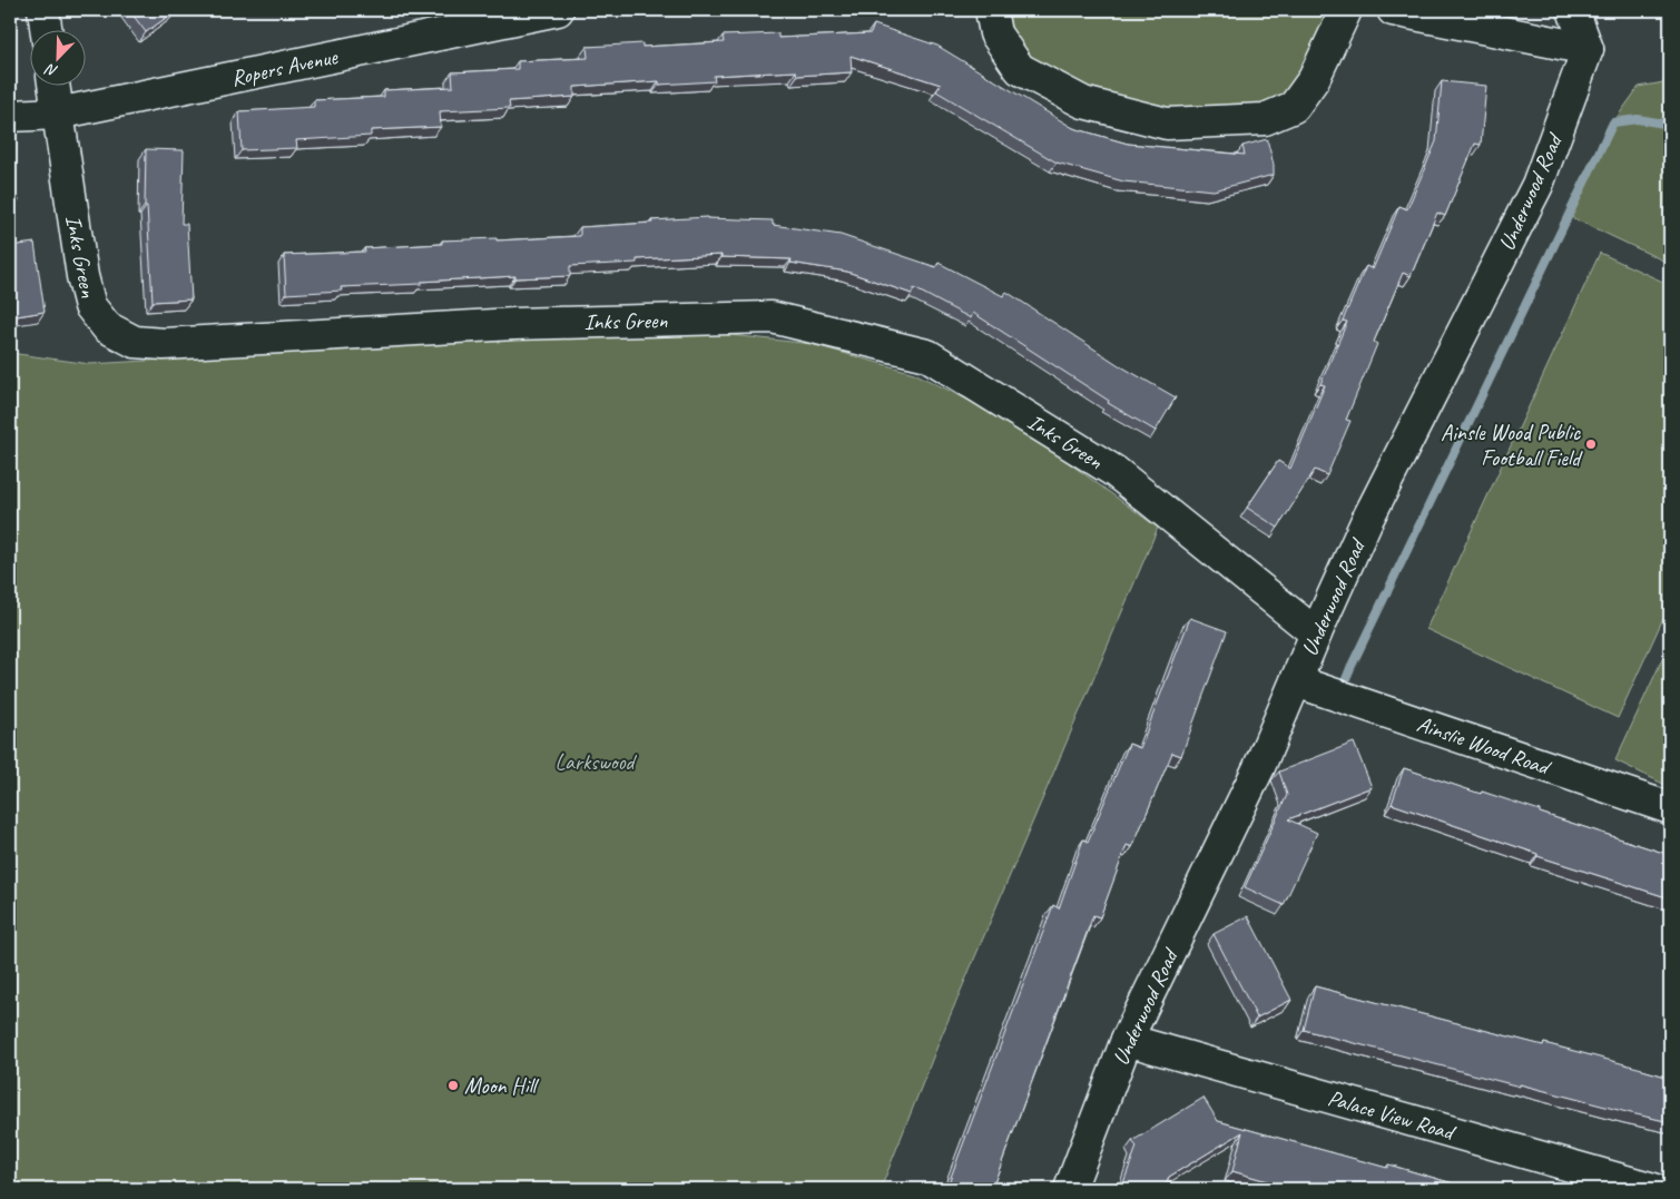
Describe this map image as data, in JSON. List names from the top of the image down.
{
  "streets": {
    "street": [
      "Ropers Avenue",
      "Underwood Road",
      "Inks Green",
      "Ainslie Wood Road",
      "Palace View Road"
    ]
  },
  "crossings": [
    ["Ropers Avenue", "Inks Green"],
    ["Underwood Road", "Inks Green"],
    ["Underwood Road", "Ainslie Wood Road"],
    ["Underwood Road", "Palace View Road"]
  ],
  "parks": ["Larkswood"],
  "places": ["Ainsle Wood Public Football Field", "Moon Hill"],
  "north": "bottom left"
}
